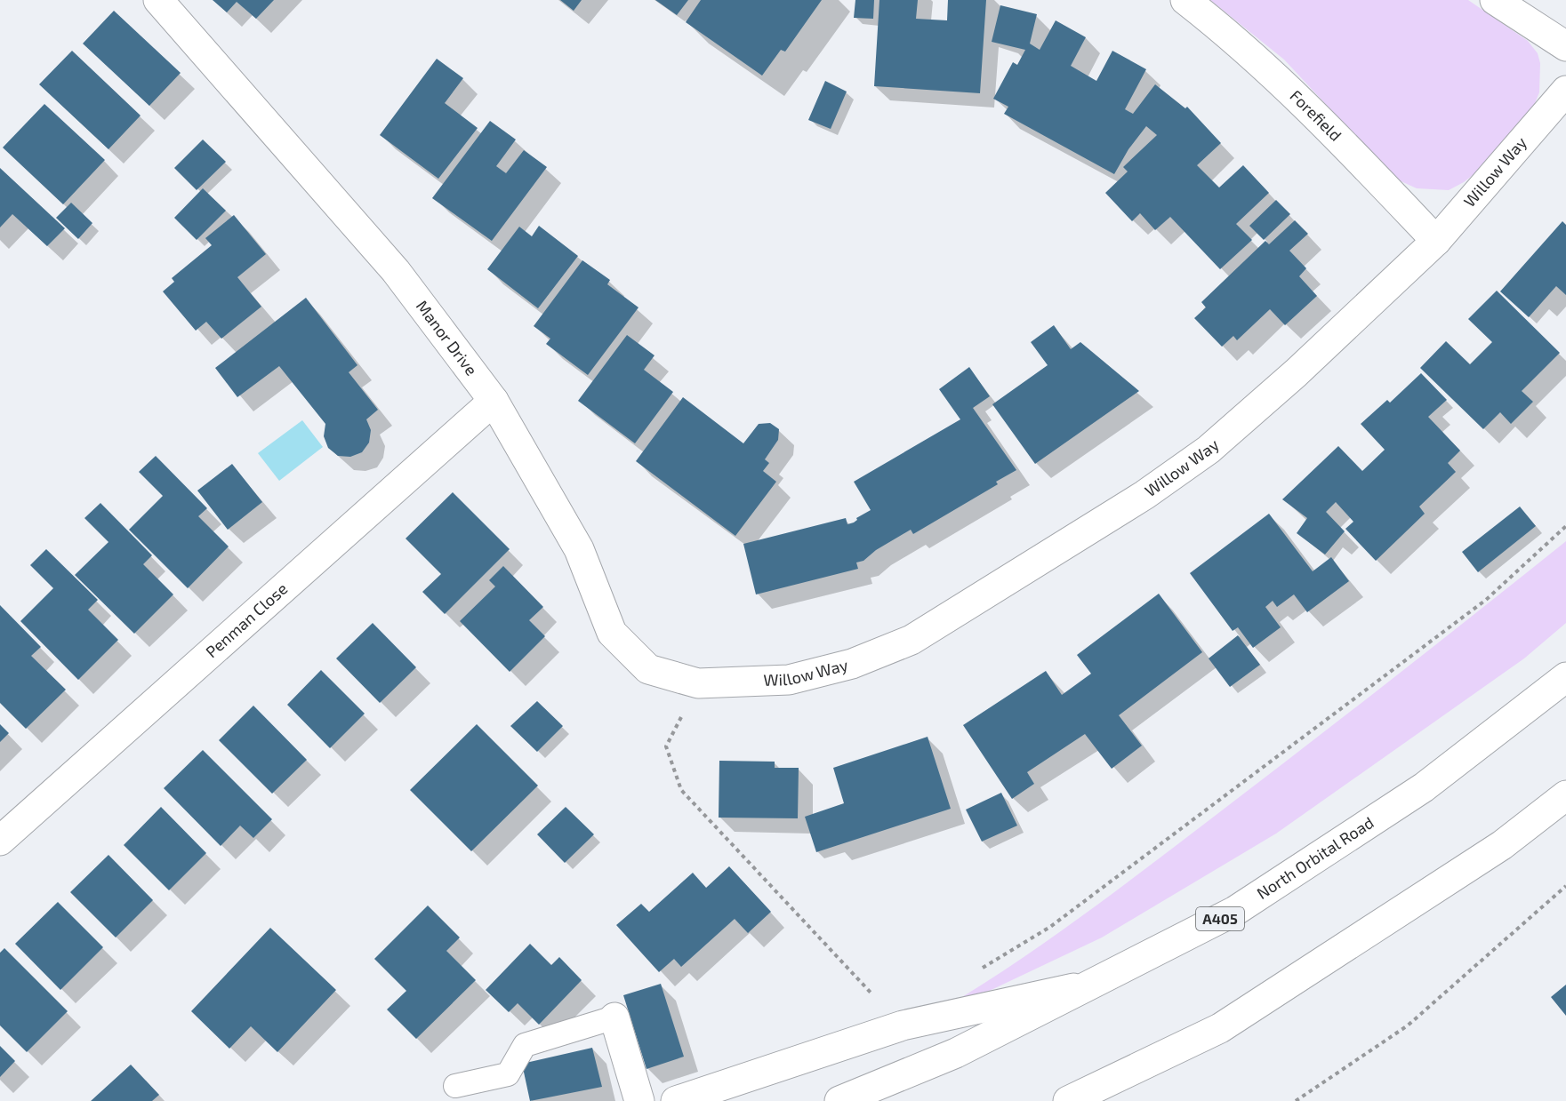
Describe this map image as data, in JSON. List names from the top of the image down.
{
  "streets": {
    "main road": [
      "Forefield",
      "Willow Way",
      "Manor Drive",
      "Penman Close",
      "North Orbital Road",
      "A405"
    ]
  },
  "crossings": [
    ["Forefield", "Willow Way"],
    ["Willow Way", "Manor Drive"],
    ["Manor Drive", "Penman Close"]
  ]
}
